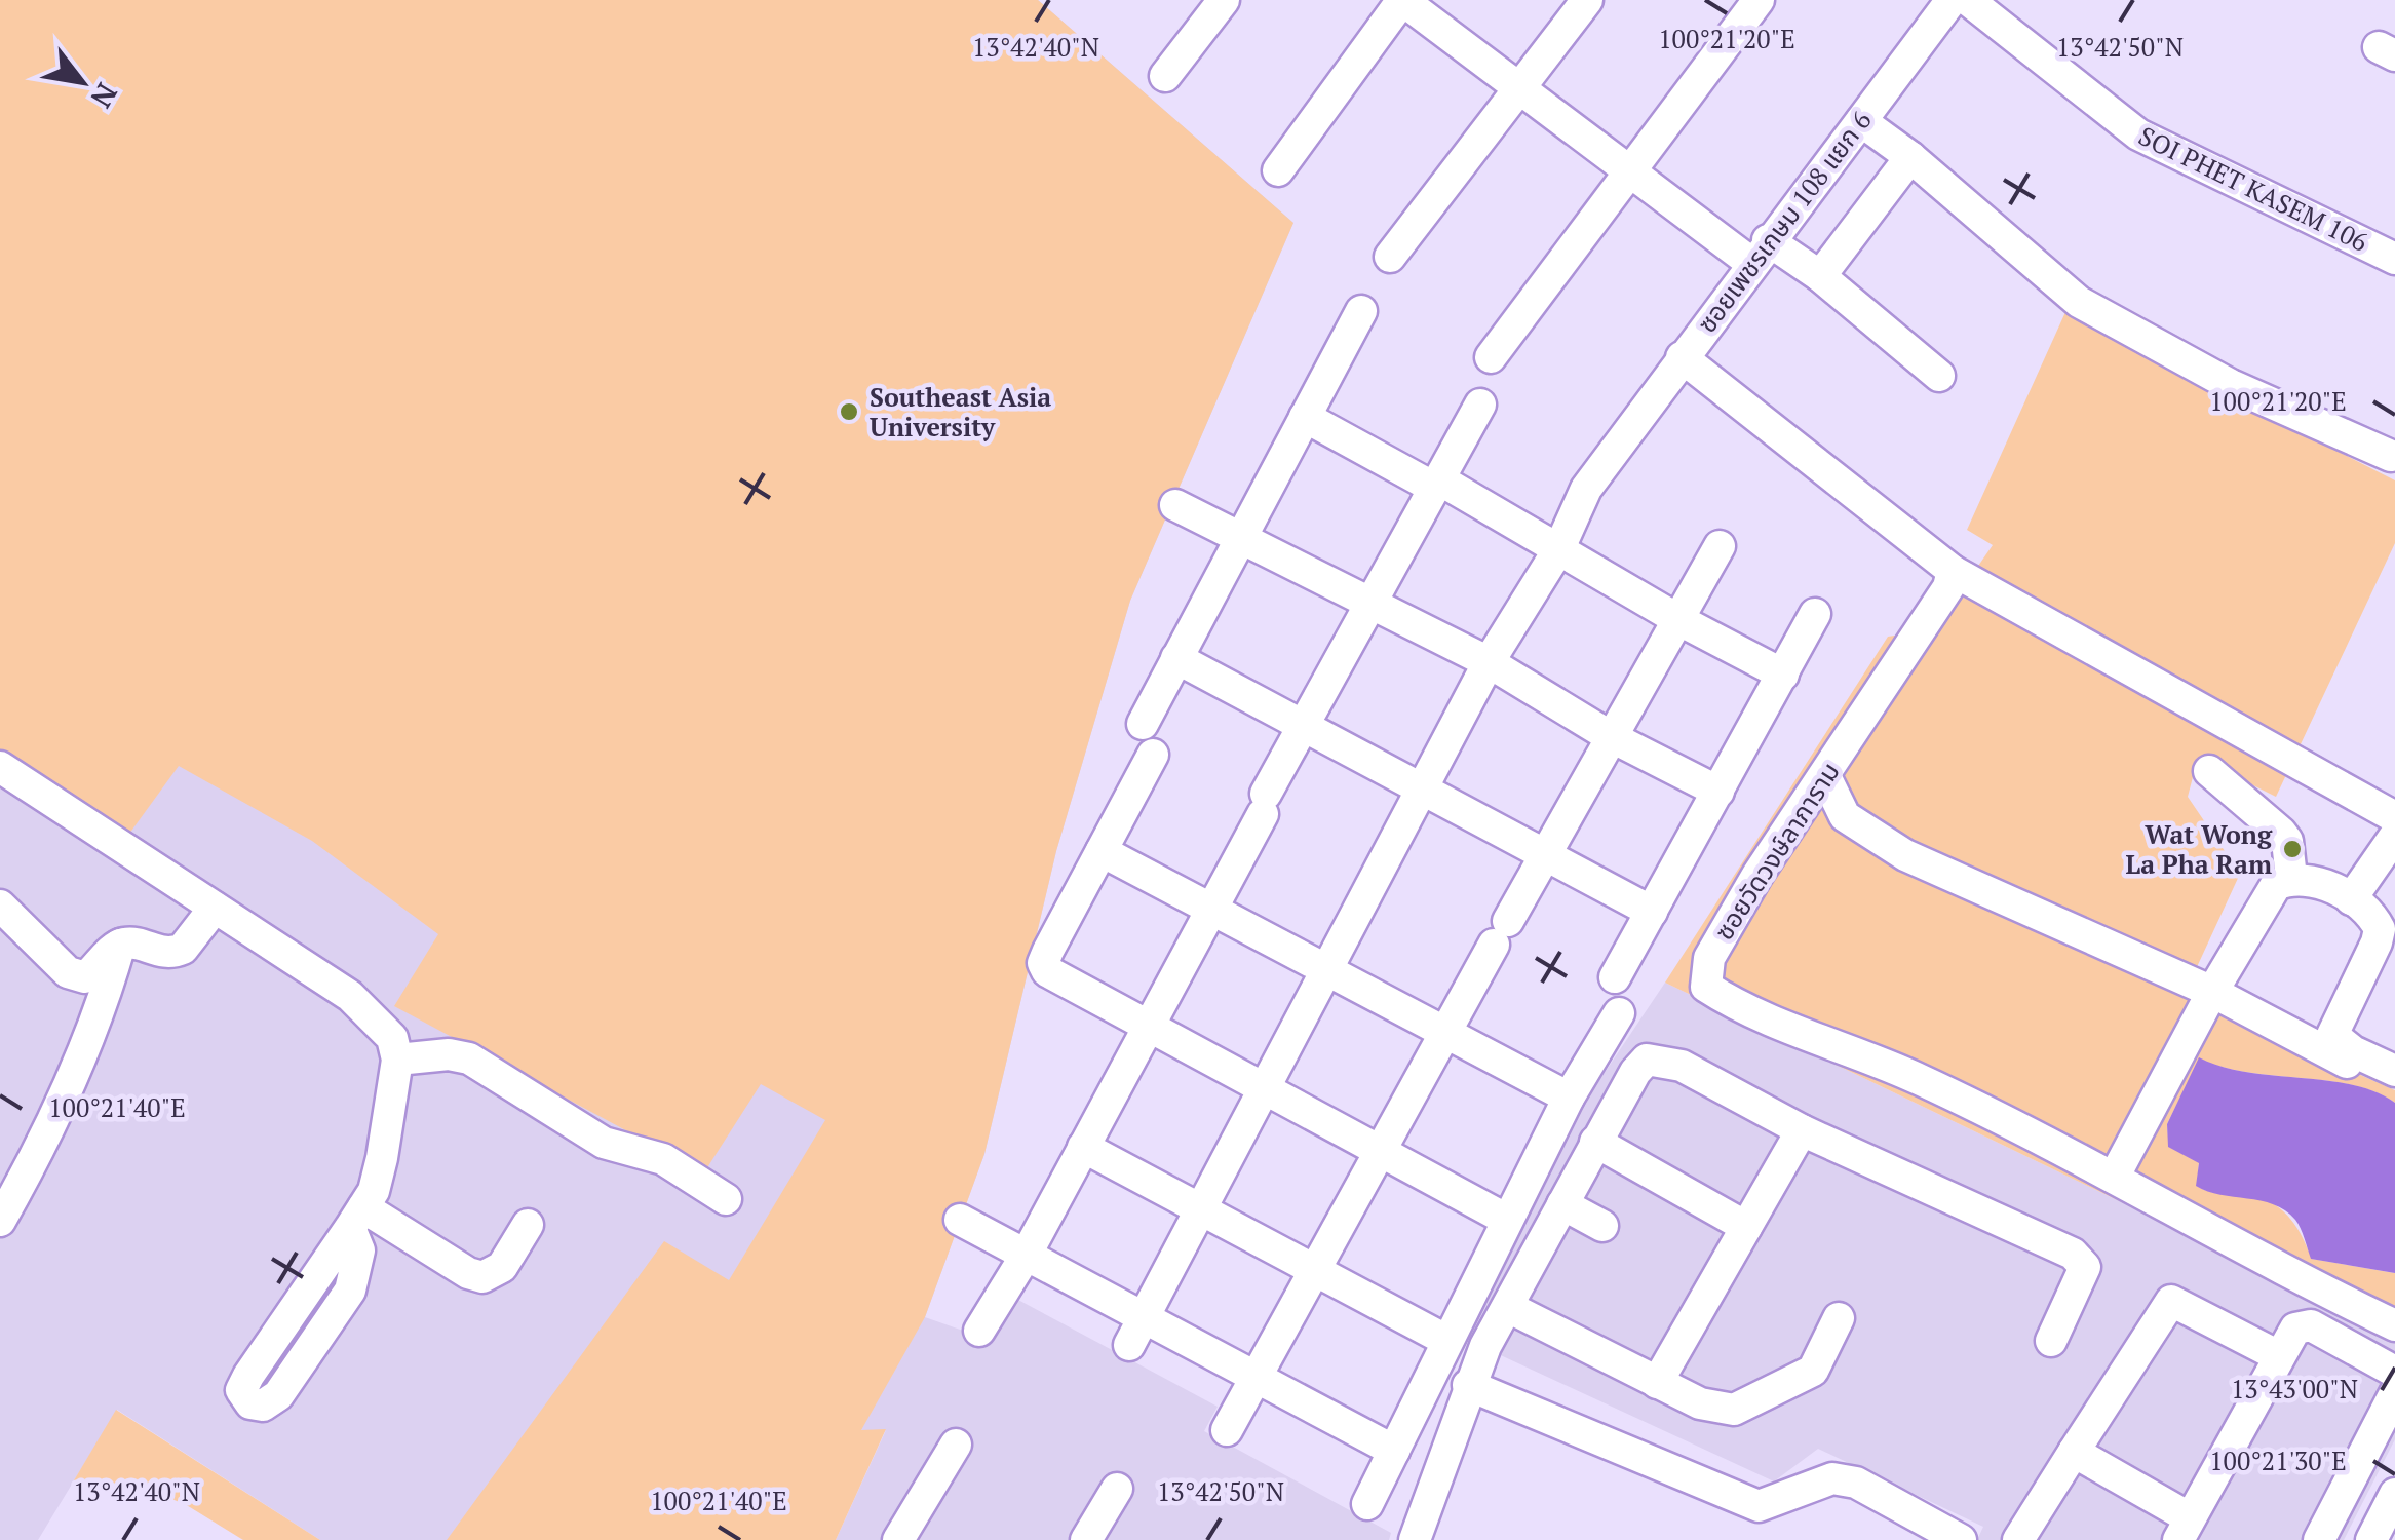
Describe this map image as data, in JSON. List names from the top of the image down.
{
  "streets": {
    "street": ["SOI PHET KASEM 106", "ซอยเพชรเกษม 108 แยก 6", "ซอยวัดวงษ์ลาภาราม"]
  },
  "places": ["Southeast Asia University", "Wat Wong La Pha Ram"],
  "north": "bottom right",
  "coordinates": [
    "100°21'20\"E",
    "13°42'40\"N",
    "13°42'50\"N",
    "100°21'40\"E",
    "13°43'00\"N",
    "100°21'30\"E"
  ]
}
